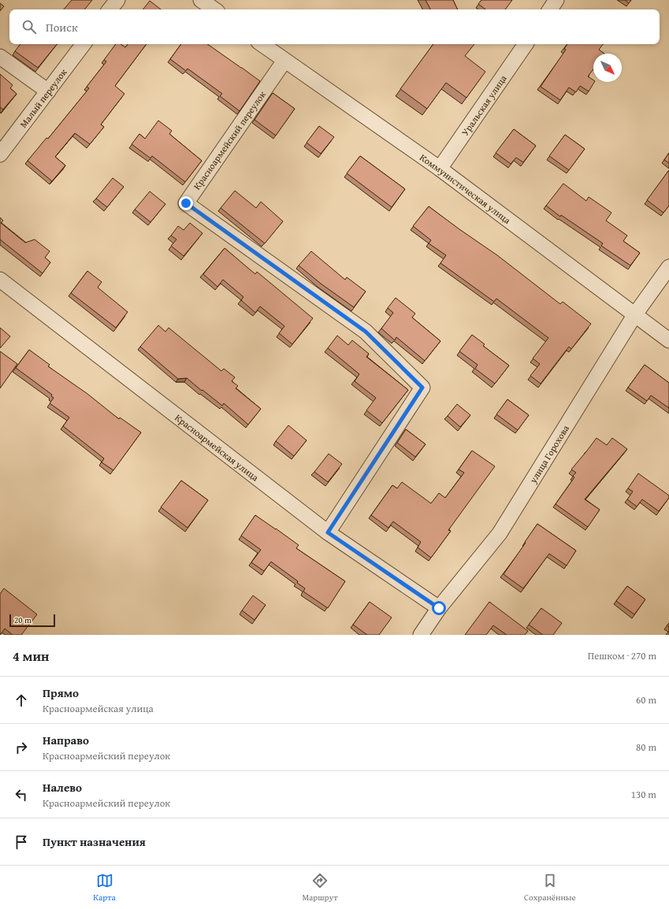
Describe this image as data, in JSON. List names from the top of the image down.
{
  "streets": {
    "street": [
      "Малый переулок",
      "Уральская улица",
      "Красноармейский переулок",
      "Коммунистическая улица",
      "Красноармейская улица",
      "улица Горохова"
    ]
  },
  "crossings": [
    ["Уральская улица", "Коммунистическая улица"],
    ["Красноармейский переулок", "Коммунистическая улица"],
    ["Красноармейский переулок", "Красноармейская улица"],
    ["Коммунистическая улица", "улица Горохова"],
    ["Красноармейская улица", "улица Горохова"]
  ],
  "scale_bar": "20 m",
  "north": "bottom right",
  "page": {
    "search": "Поиск",
    "scale": "20 m",
    "heading": ["4 мин", "Пешком · 270 m"],
    "list": [
      ["Прямо", "Красноармейская улица", "60 m"],
      ["Направо", "Красноармейский переулок", "80 m"],
      ["Налево", "Красноармейский переулок", "130 m"],
      "Пункт назначения"
    ],
    "nav": ["Карта", "Маршрут", "Сохранённые"]
  }
}
